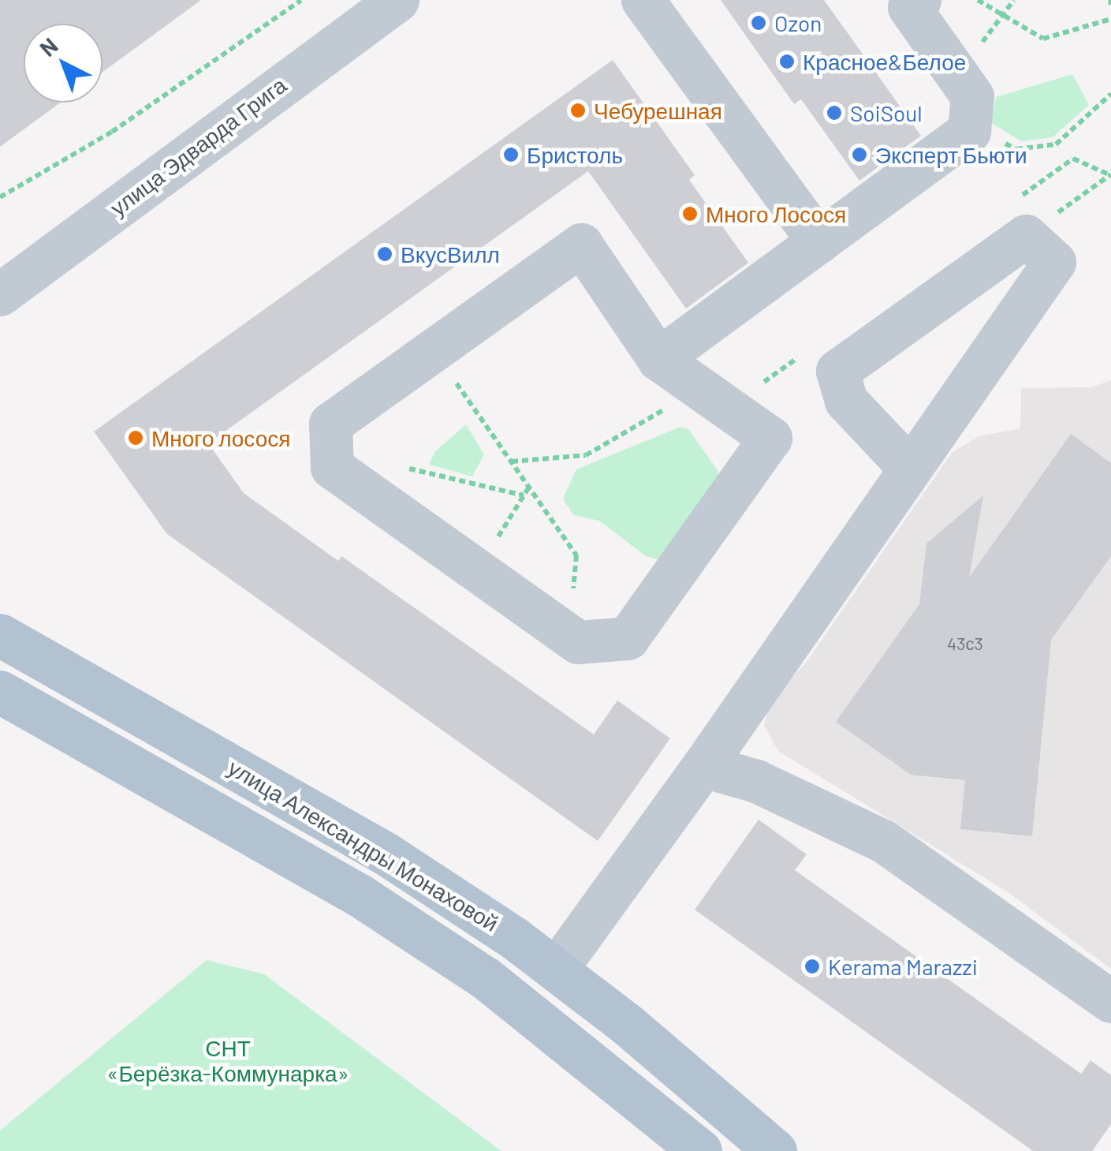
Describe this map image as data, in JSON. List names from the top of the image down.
{
  "streets": {
    "main road": ["улица Александры Монаховой"],
    "street": ["улица Эдварда Грига"]
  },
  "parks": ["СНТ «Берёзка-Коммунарка»"],
  "places": [
    "Ozon",
    "Красное&Белое",
    "Чебурешная",
    "SoiSoul",
    "Бристоль",
    "Эксперт Бьюти",
    "Много Лосося",
    "ВкусВилл",
    "Много лосося",
    "Kerama Marazzi"
  ],
  "house_numbers": ["43с3"],
  "north": "top left"
}
